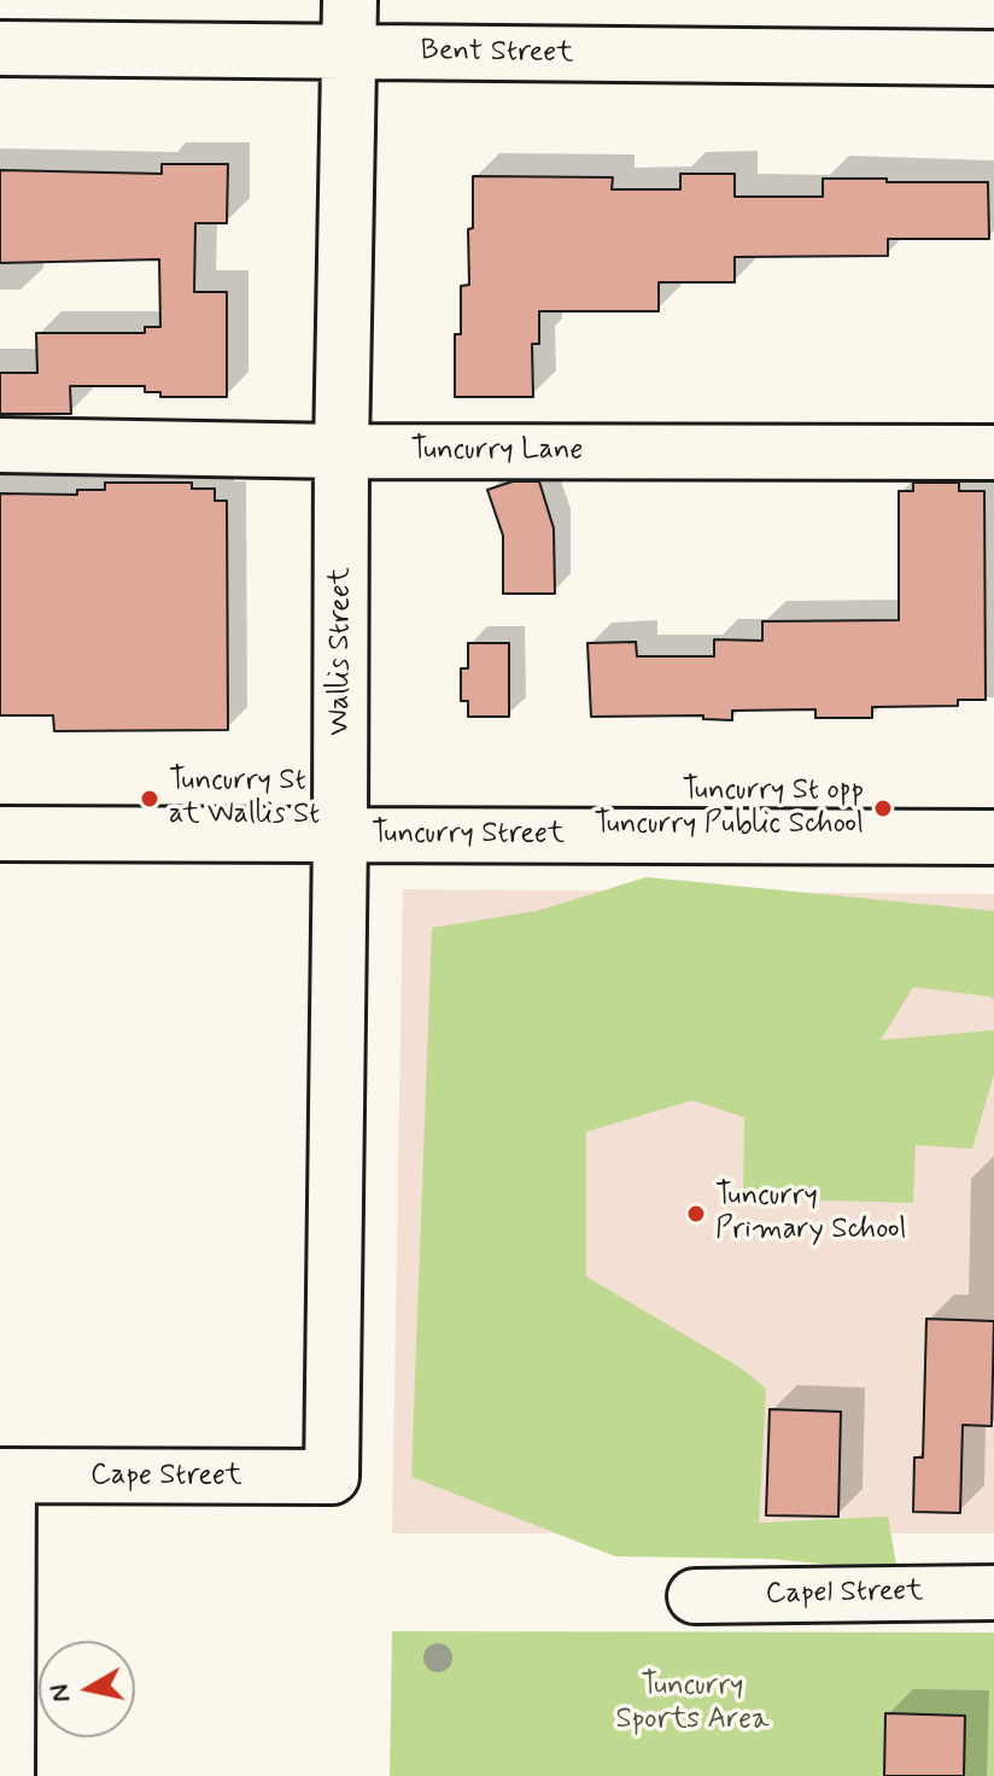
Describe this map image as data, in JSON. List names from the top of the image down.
{
  "streets": {
    "street": [
      "Bent Street",
      "Tuncurry Lane",
      "Wallis Street",
      "Tuncurry Street",
      "Cape Street",
      "Capel Street"
    ]
  },
  "crossings": [
    ["Bent Street", "Wallis Street"],
    ["Tuncurry Lane", "Wallis Street"],
    ["Wallis Street", "Tuncurry Street"],
    ["Wallis Street", "Cape Street"]
  ],
  "parks": ["Tuncurry Sports Area"],
  "places": ["Tuncurry St at Wallis St", "Tuncurry St opp Tuncurry Public School", "Tuncurry Primary School"],
  "north": "left"
}
